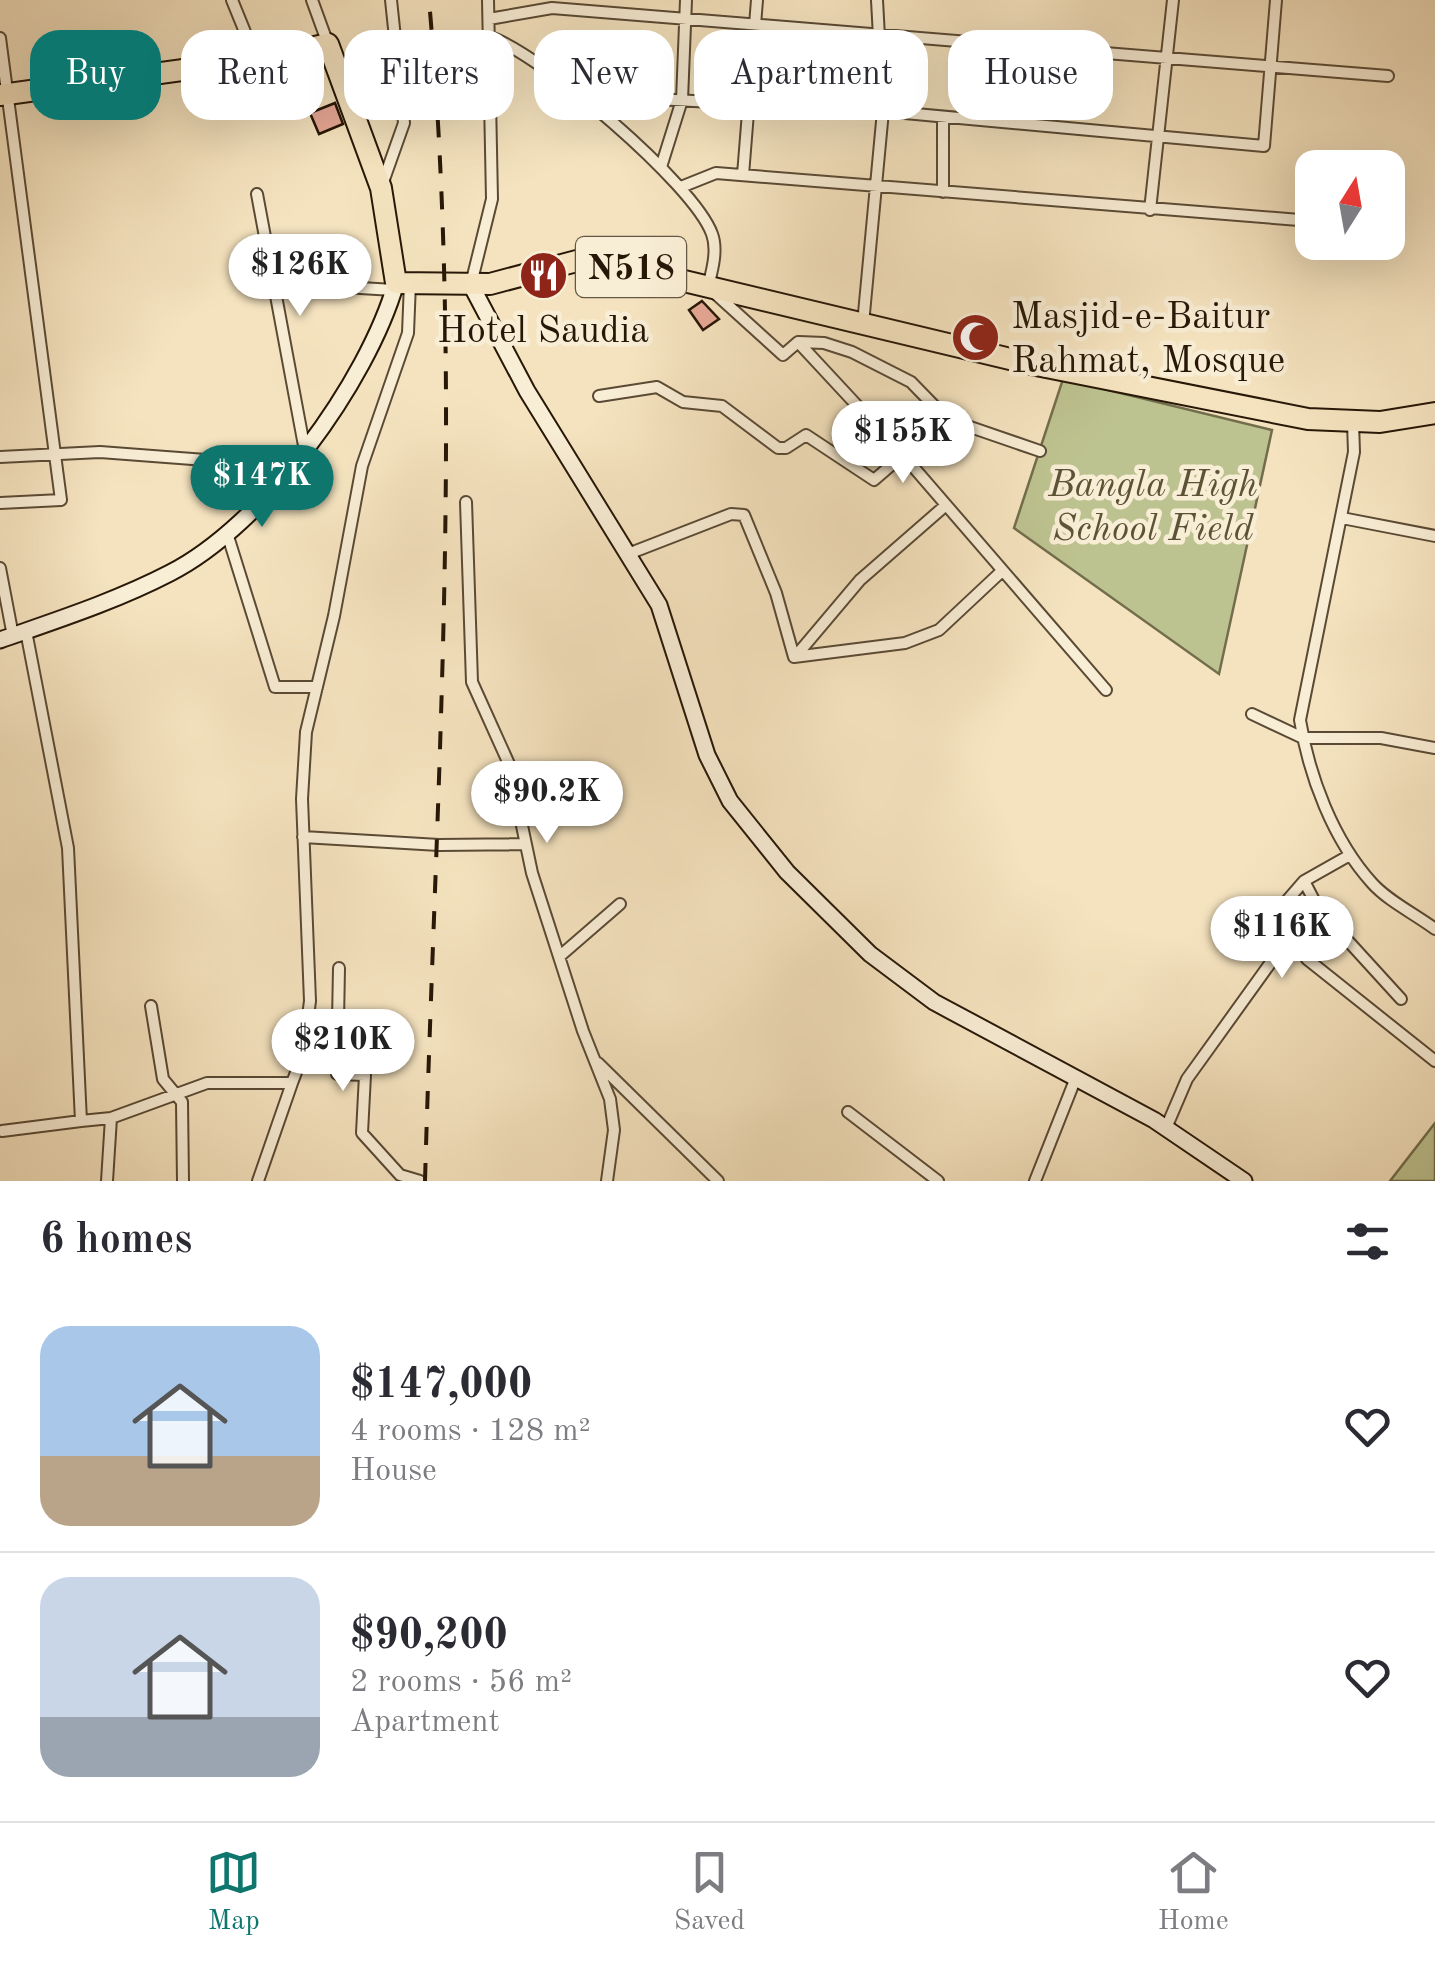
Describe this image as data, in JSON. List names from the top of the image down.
{
  "streets": {
    "highway": ["N518"]
  },
  "parks": ["Bangla High School Field"],
  "places": {
    "restaurant": ["Hotel Saudia"],
    "mosque": ["Masjid-e-Baitur Rahmat, Mosque"]
  },
  "north": "top",
  "page": {
    "chip": [
      "Buy",
      "Rent",
      "Filters",
      "New",
      "Apartment",
      "House"
    ],
    "price": [
      "$126K",
      "$155K",
      "$147K",
      "$90.2K",
      "$116K",
      "$210K"
    ],
    "heading": "6 homes",
    "list": [
      {
        "name": "$147,000",
        "note": "4 rooms · 128 m² · House"
      },
      {
        "name": "$90,200",
        "note": "2 rooms · 56 m² · Apartment"
      }
    ],
    "tabs": ["Map", "Saved", "Home"]
  }
}
